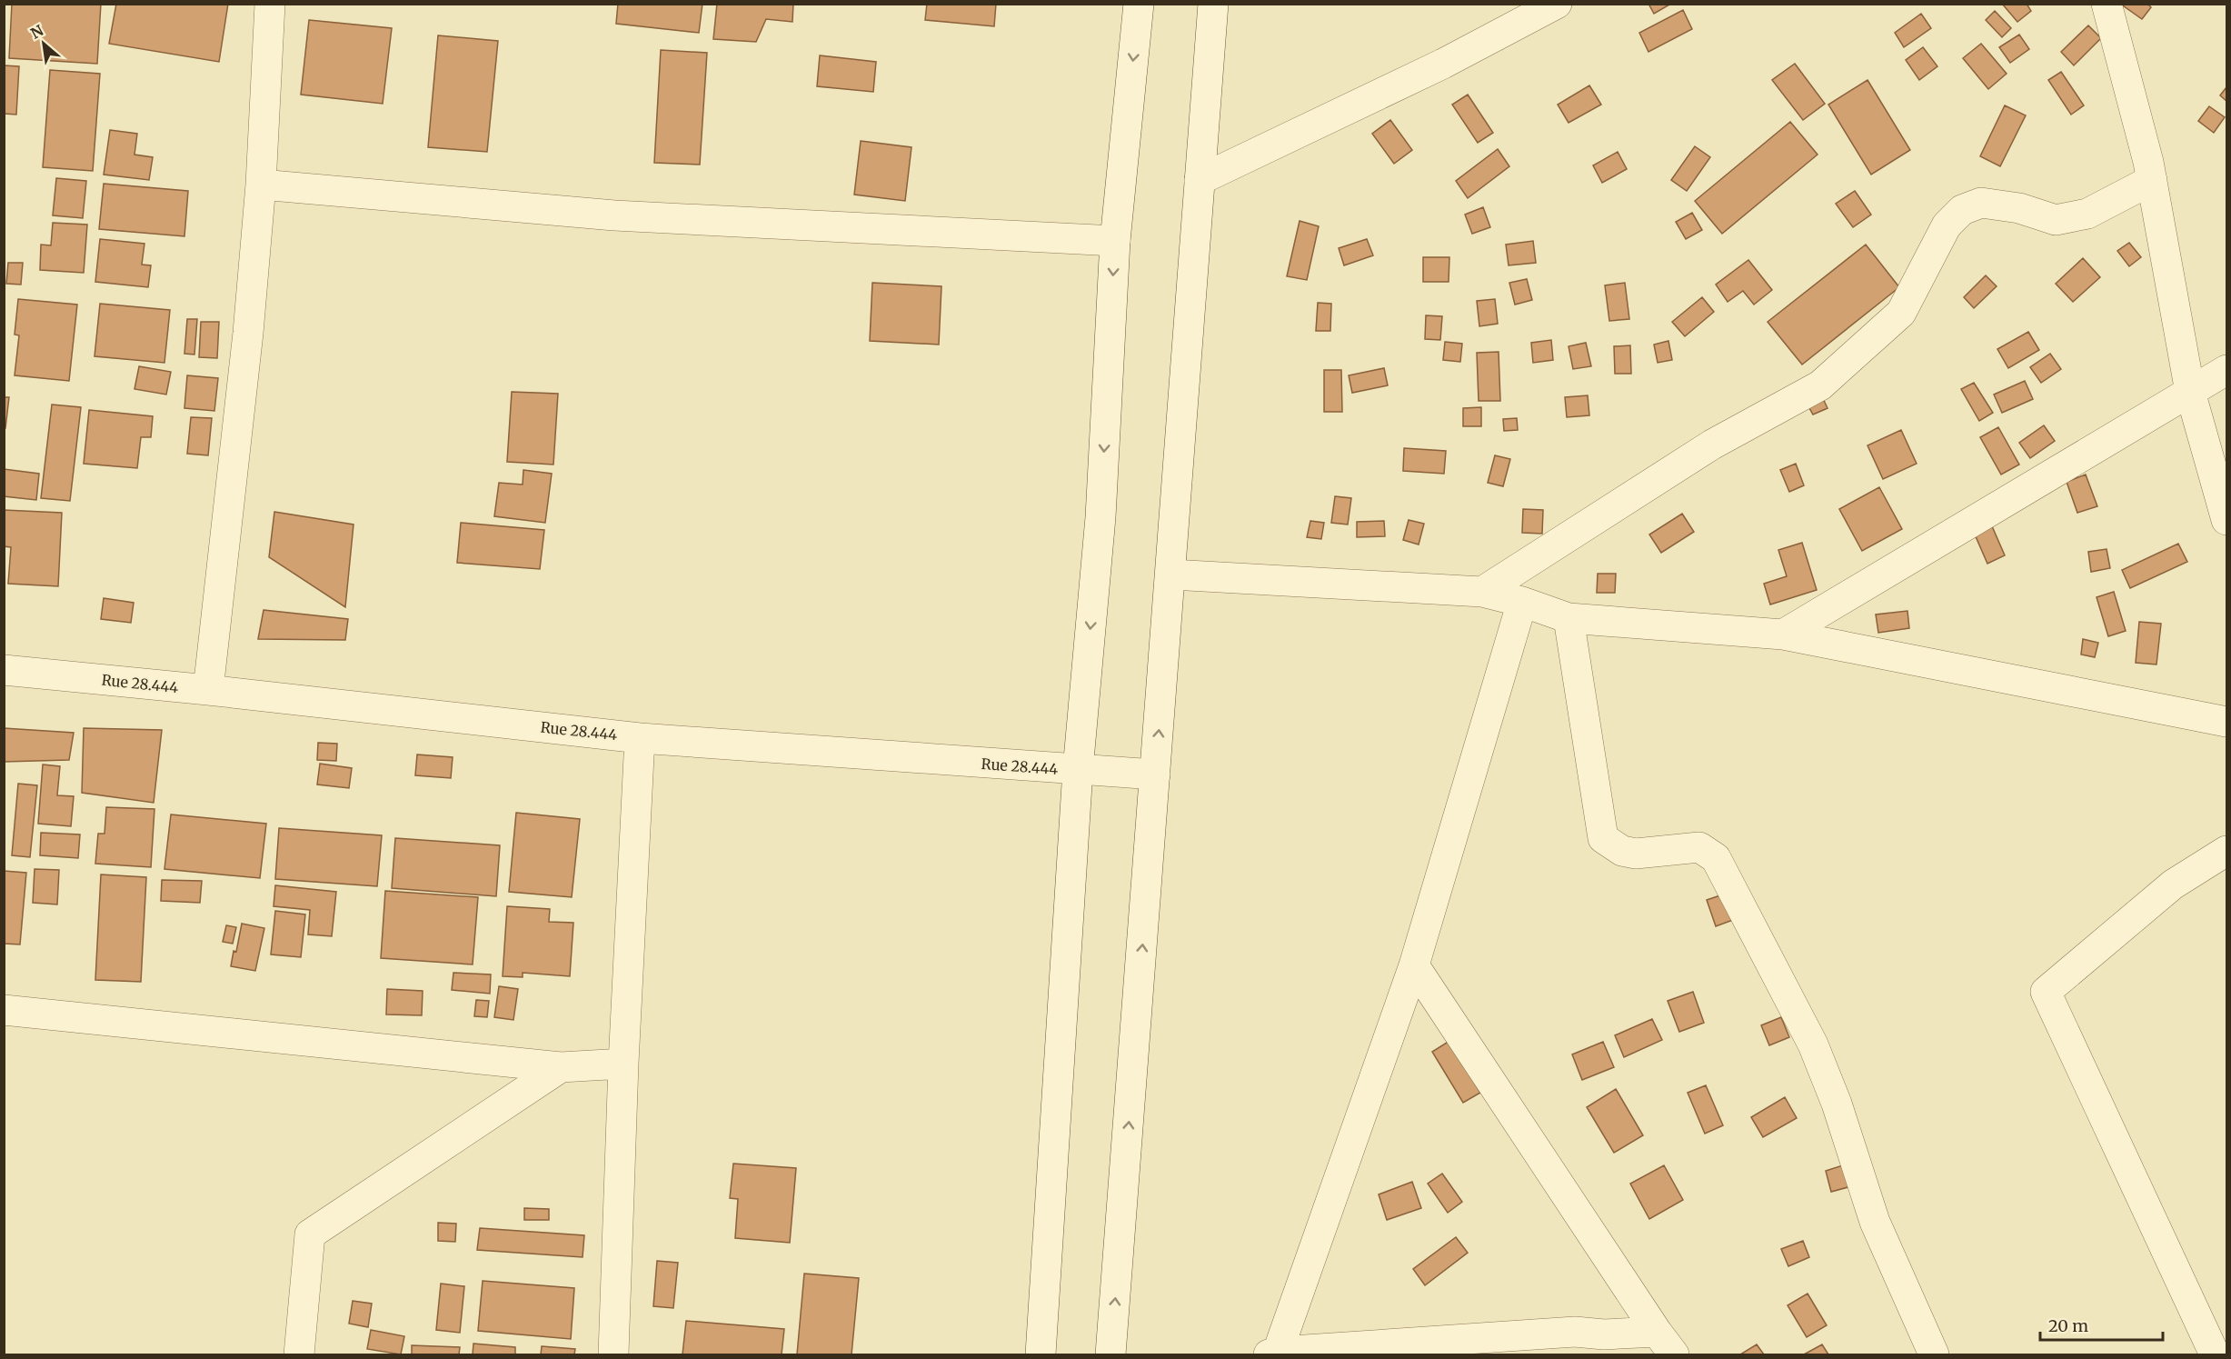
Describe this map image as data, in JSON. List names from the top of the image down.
{
  "streets": {
    "street": ["Rue 28.444"]
  },
  "scale_bar": "20 m",
  "north": "top left"
}
